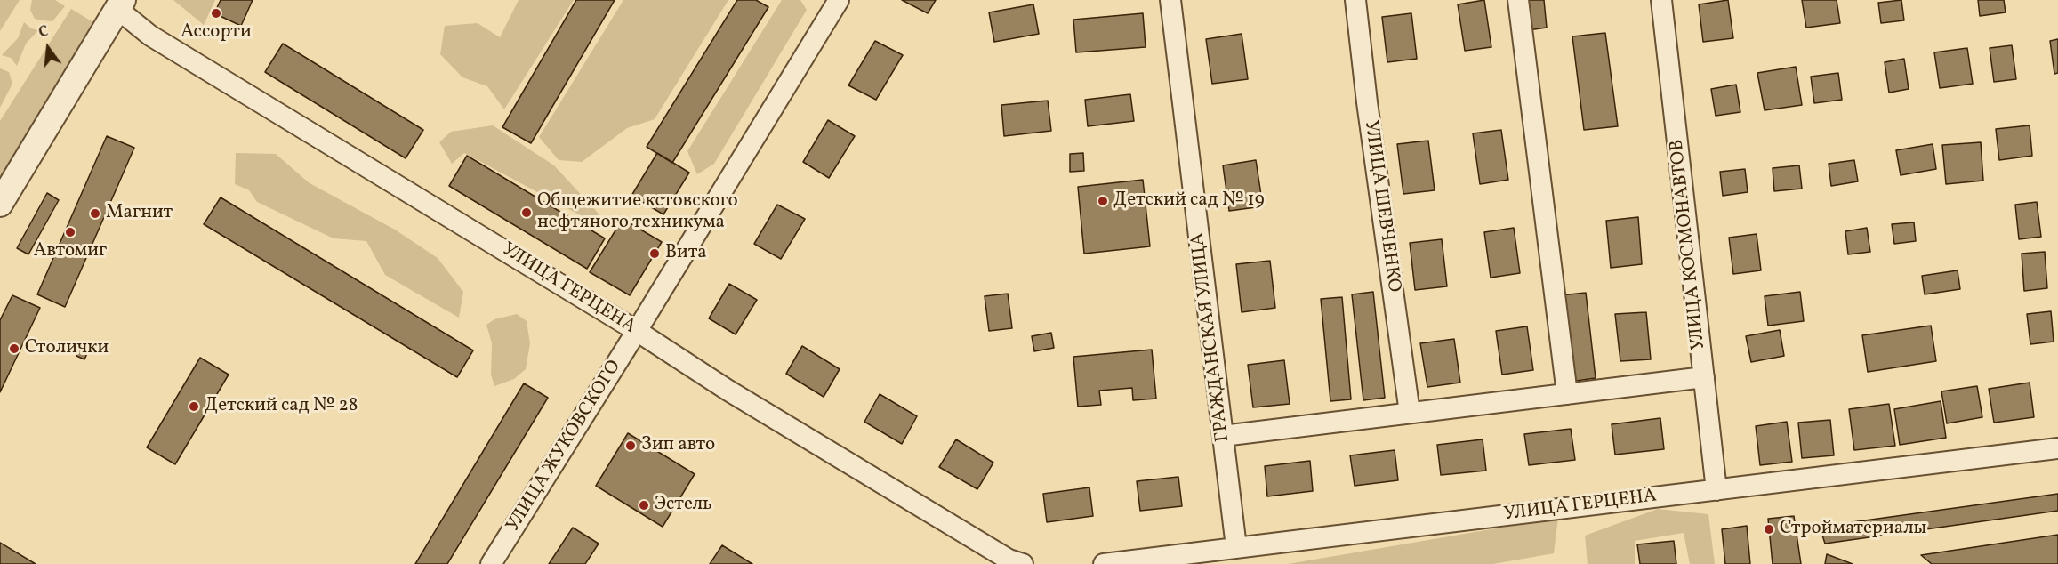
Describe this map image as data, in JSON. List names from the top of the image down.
{
  "streets": {
    "street": [
      "УЛИЦА ШЕВЧЕНКО",
      "УЛИЦА КОСМОНАВТОВ",
      "УЛИЦА ГЕРЦЕНА",
      "ГРАЖДАНСКАЯ УЛИЦА",
      "УЛИЦА ЖУКОВСКОГО"
    ]
  },
  "crossings": [
    ["УЛИЦА КОСМОНАВТОВ", "УЛИЦА ГЕРЦЕНА"],
    ["УЛИЦА ГЕРЦЕНА", "ГРАЖДАНСКАЯ УЛИЦА"],
    ["УЛИЦА ГЕРЦЕНА", "УЛИЦА ЖУКОВСКОГО"]
  ],
  "places": [
    "Ассорти",
    "Детский сад № 19",
    "Общежитие кстовского нефтяного техникума",
    "Магнит",
    "Автомиг",
    "Вита",
    "Столички",
    "Детский сад № 28",
    "Зип авто",
    "Эстель",
    "Стройматериалы"
  ],
  "north": "top"
}
